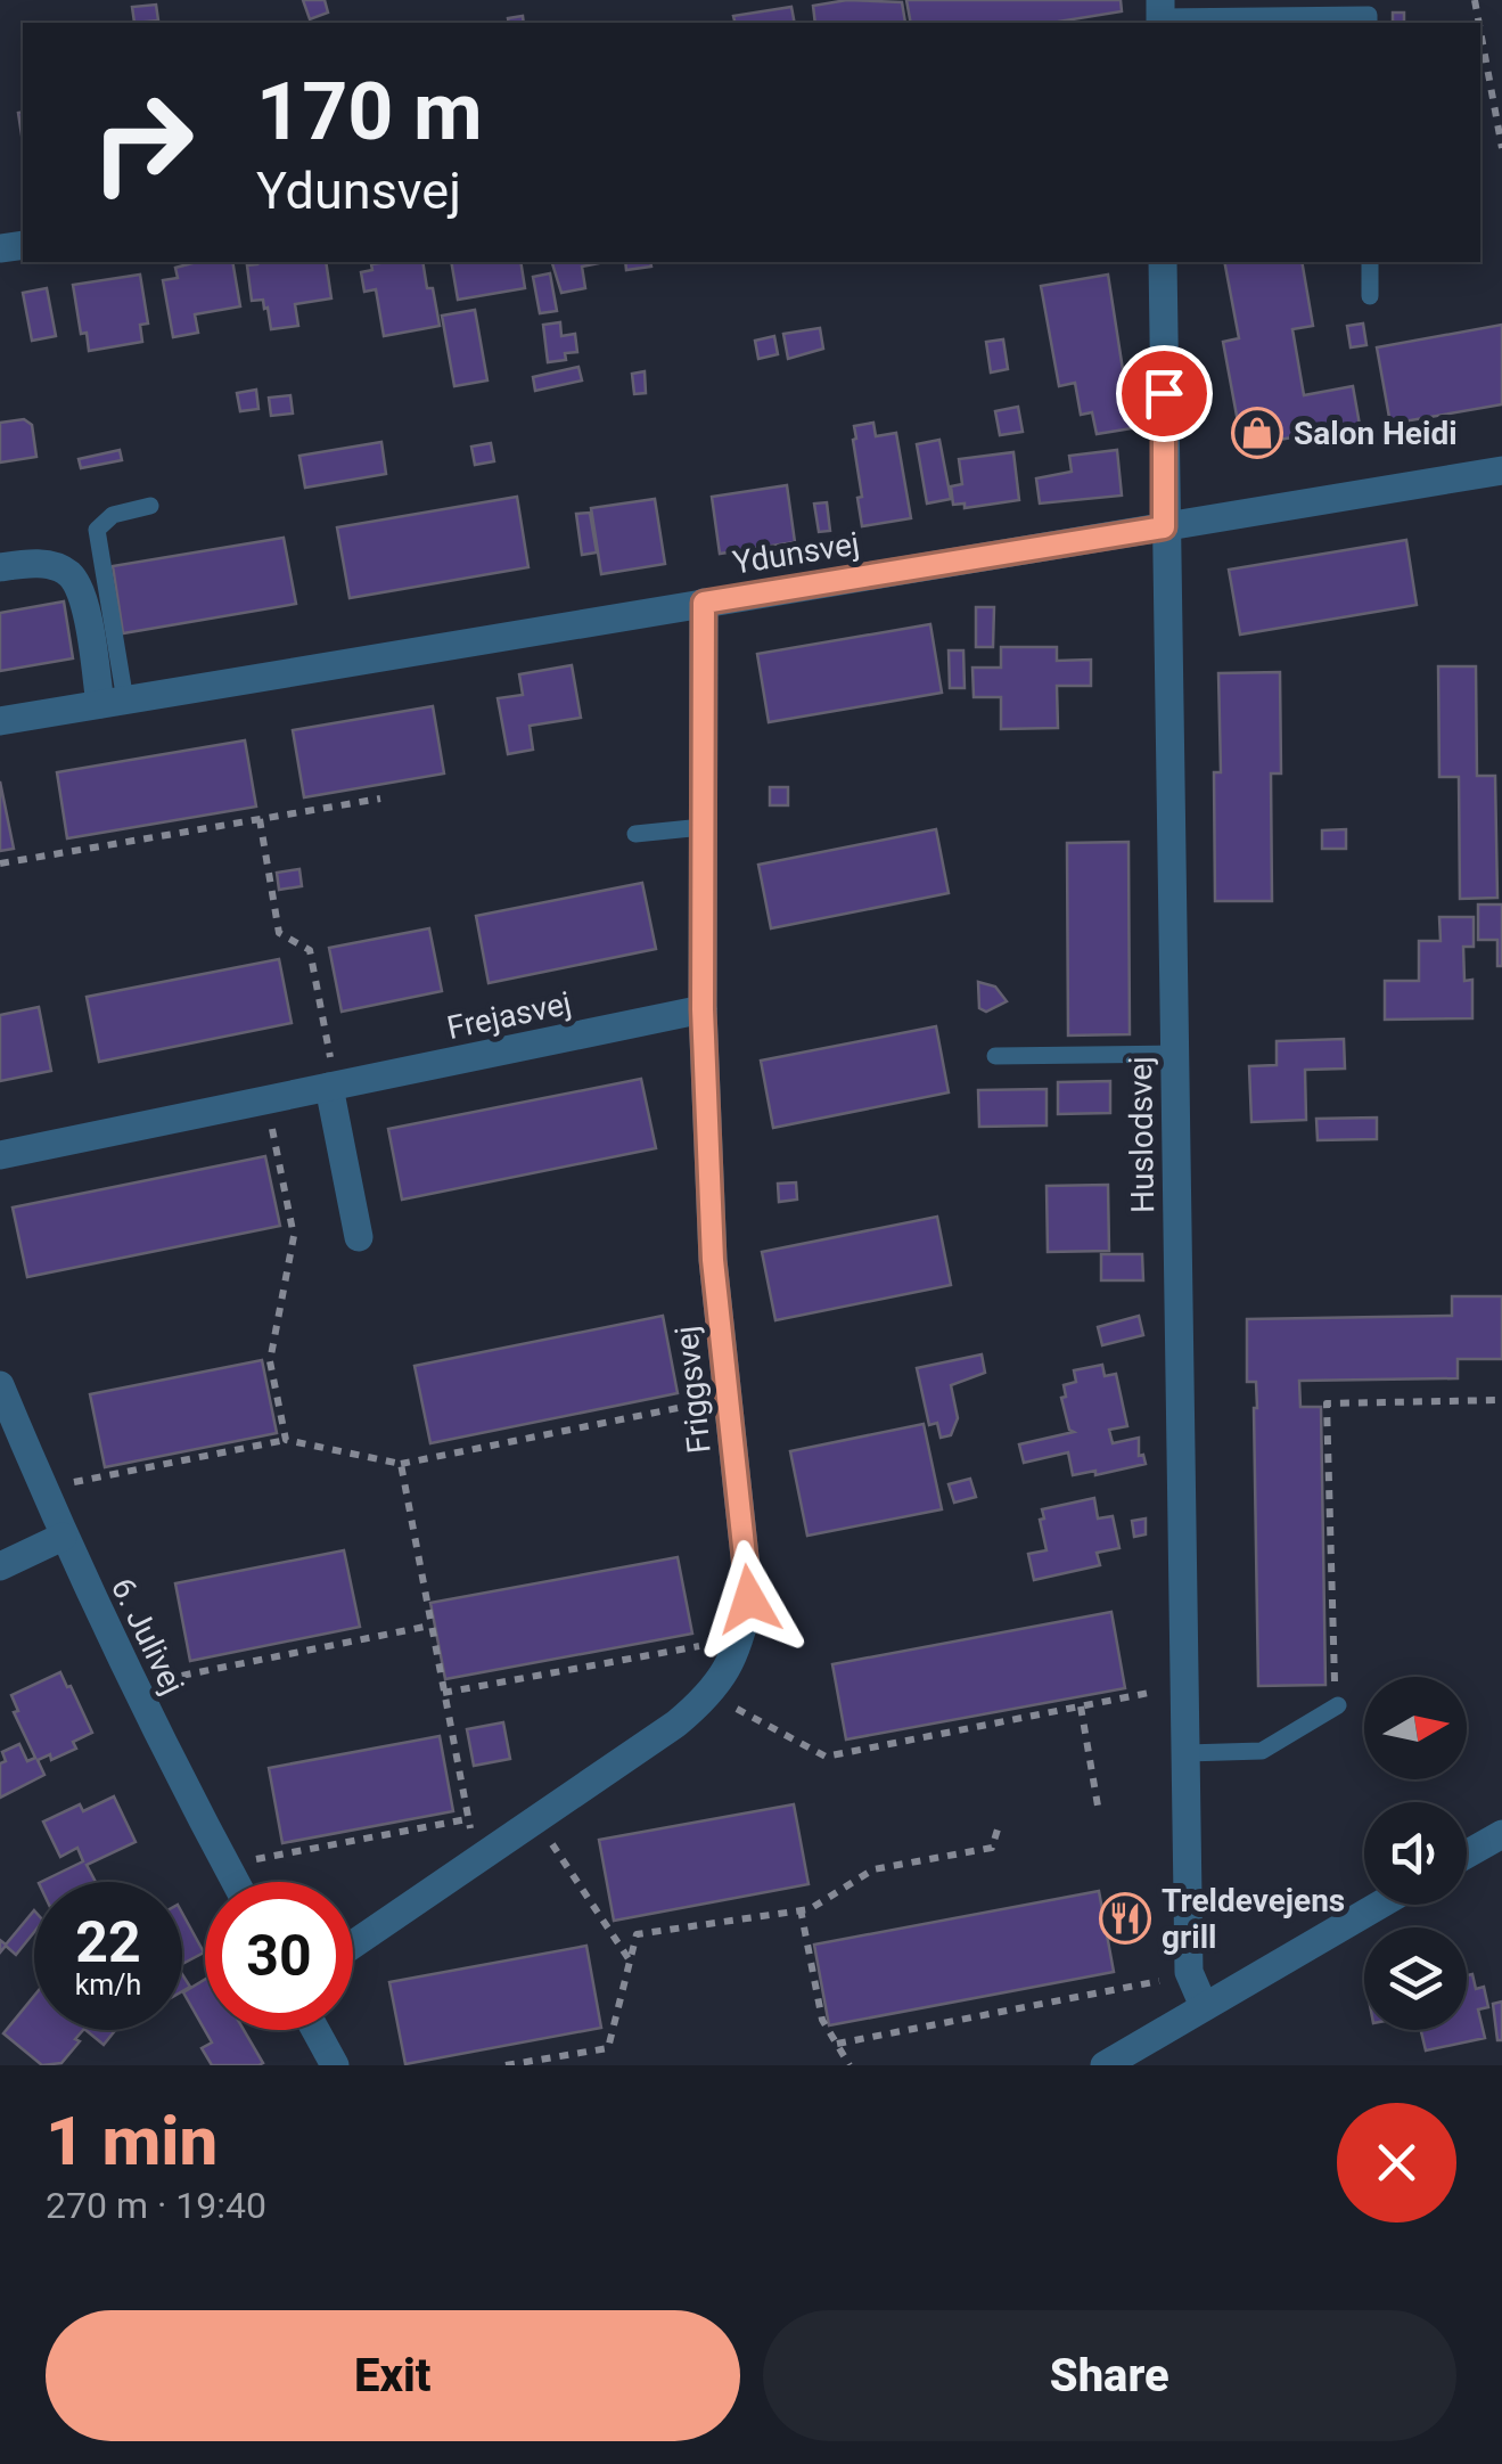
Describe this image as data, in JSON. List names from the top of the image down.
{
  "streets": {
    "street": [
      "Ydunsvej",
      "Frejasvej",
      "Huslodsvej",
      "Friggsvej",
      "6. Julivej"
    ]
  },
  "crossings": [
    ["Ydunsvej", "Huslodsvej"],
    ["Ydunsvej", "Friggsvej"],
    ["Frejasvej", "Friggsvej"]
  ],
  "places": {
    "shop": ["Salon Heidi"],
    "restaurant": ["Treldevejens grill"]
  },
  "north": "right",
  "page": {
    "turn": ["170 m", "Ydunsvej"],
    "speed": "22 km/h",
    "limit": "30",
    "heading": ["1 min", "270 m · 19:40"],
    "buttons": ["Exit", "Share"]
  }
}
